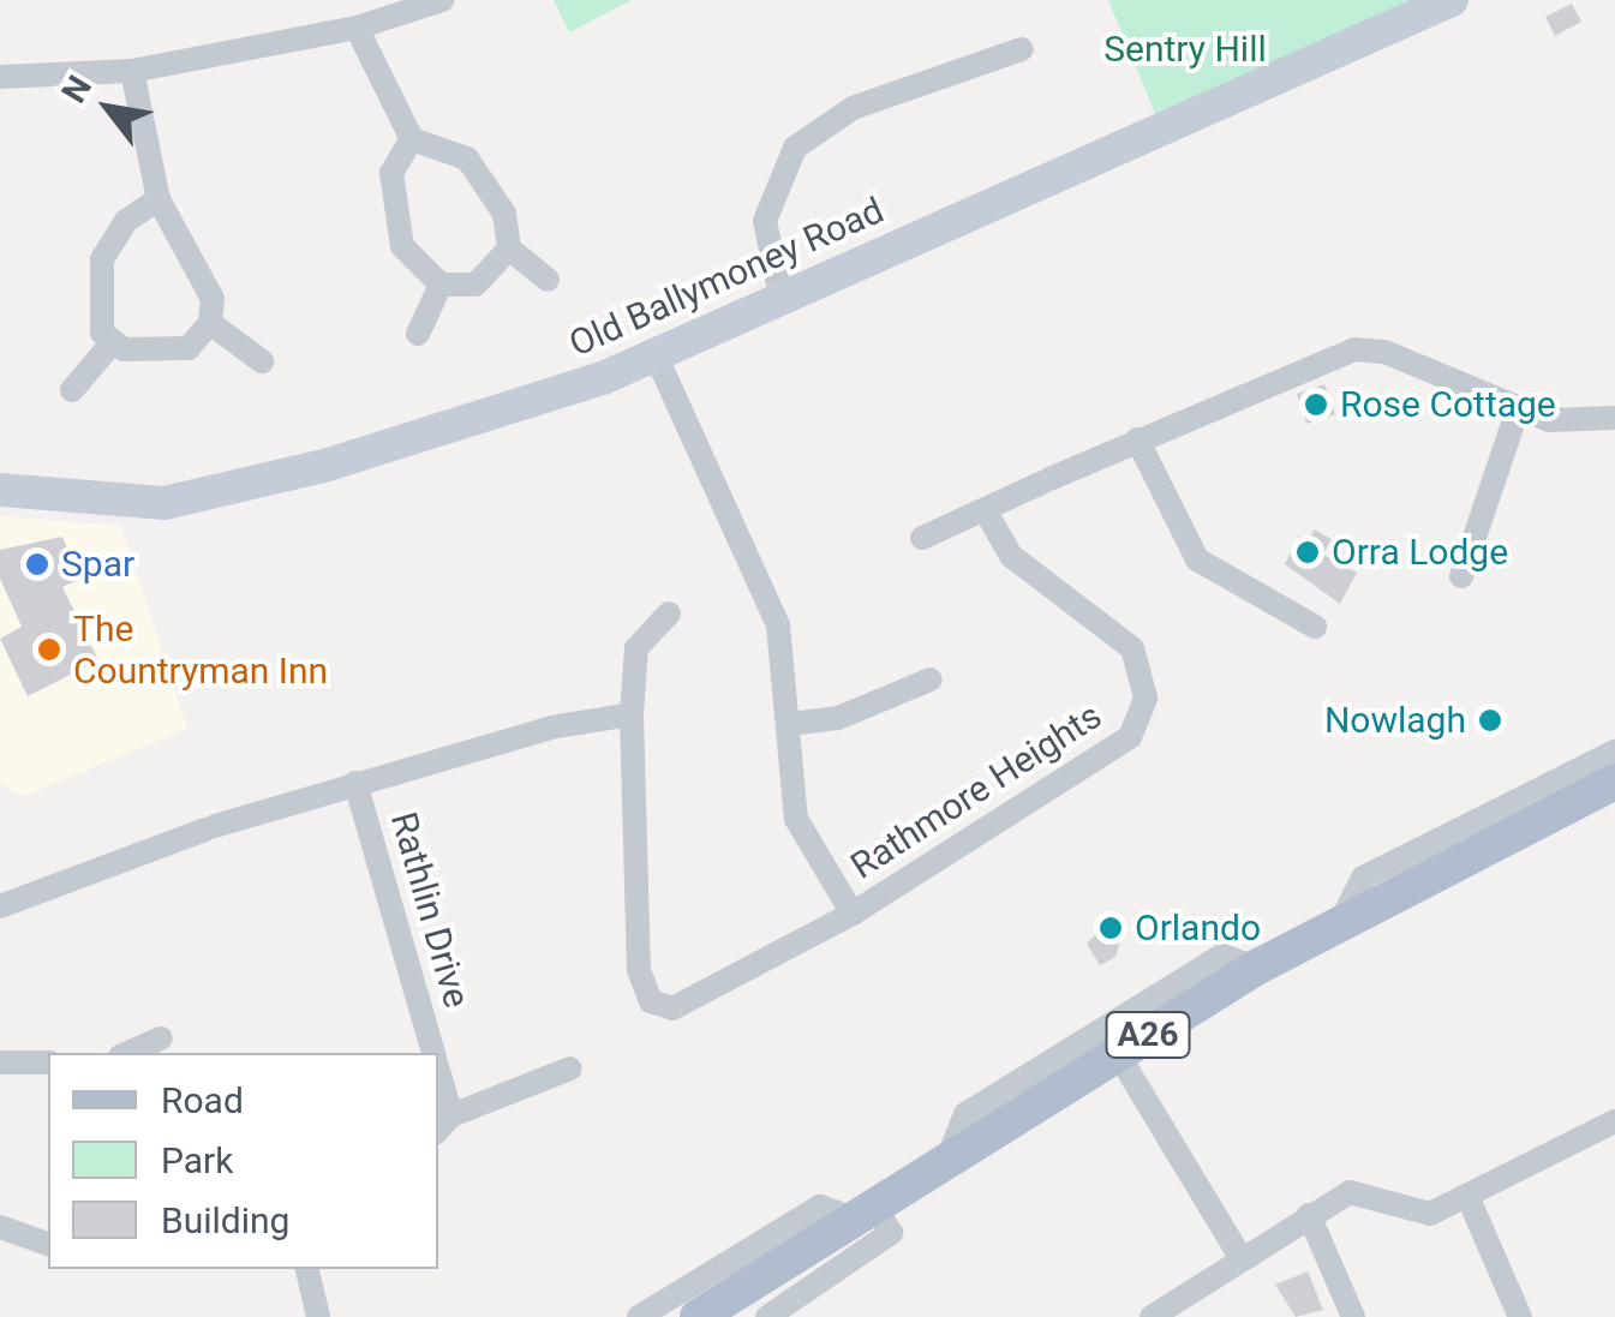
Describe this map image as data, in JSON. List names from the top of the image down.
{
  "streets": {
    "main road": ["A26"],
    "street": ["Old Ballymoney Road", "Rathmore Heights", "Rathlin Drive"]
  },
  "crossings": [
    ["Old Ballymoney Road", "Rathmore Heights"],
    ["Rathmore Heights", "Rathlin Drive"]
  ],
  "parks": ["Sentry Hill"],
  "places": [
    "Rose Cottage",
    "Orra Lodge",
    "Spar",
    "The Countryman Inn",
    "Nowlagh",
    "Orlando"
  ],
  "legend": ["Road", "Park", "Building"],
  "north": "top left"
}
